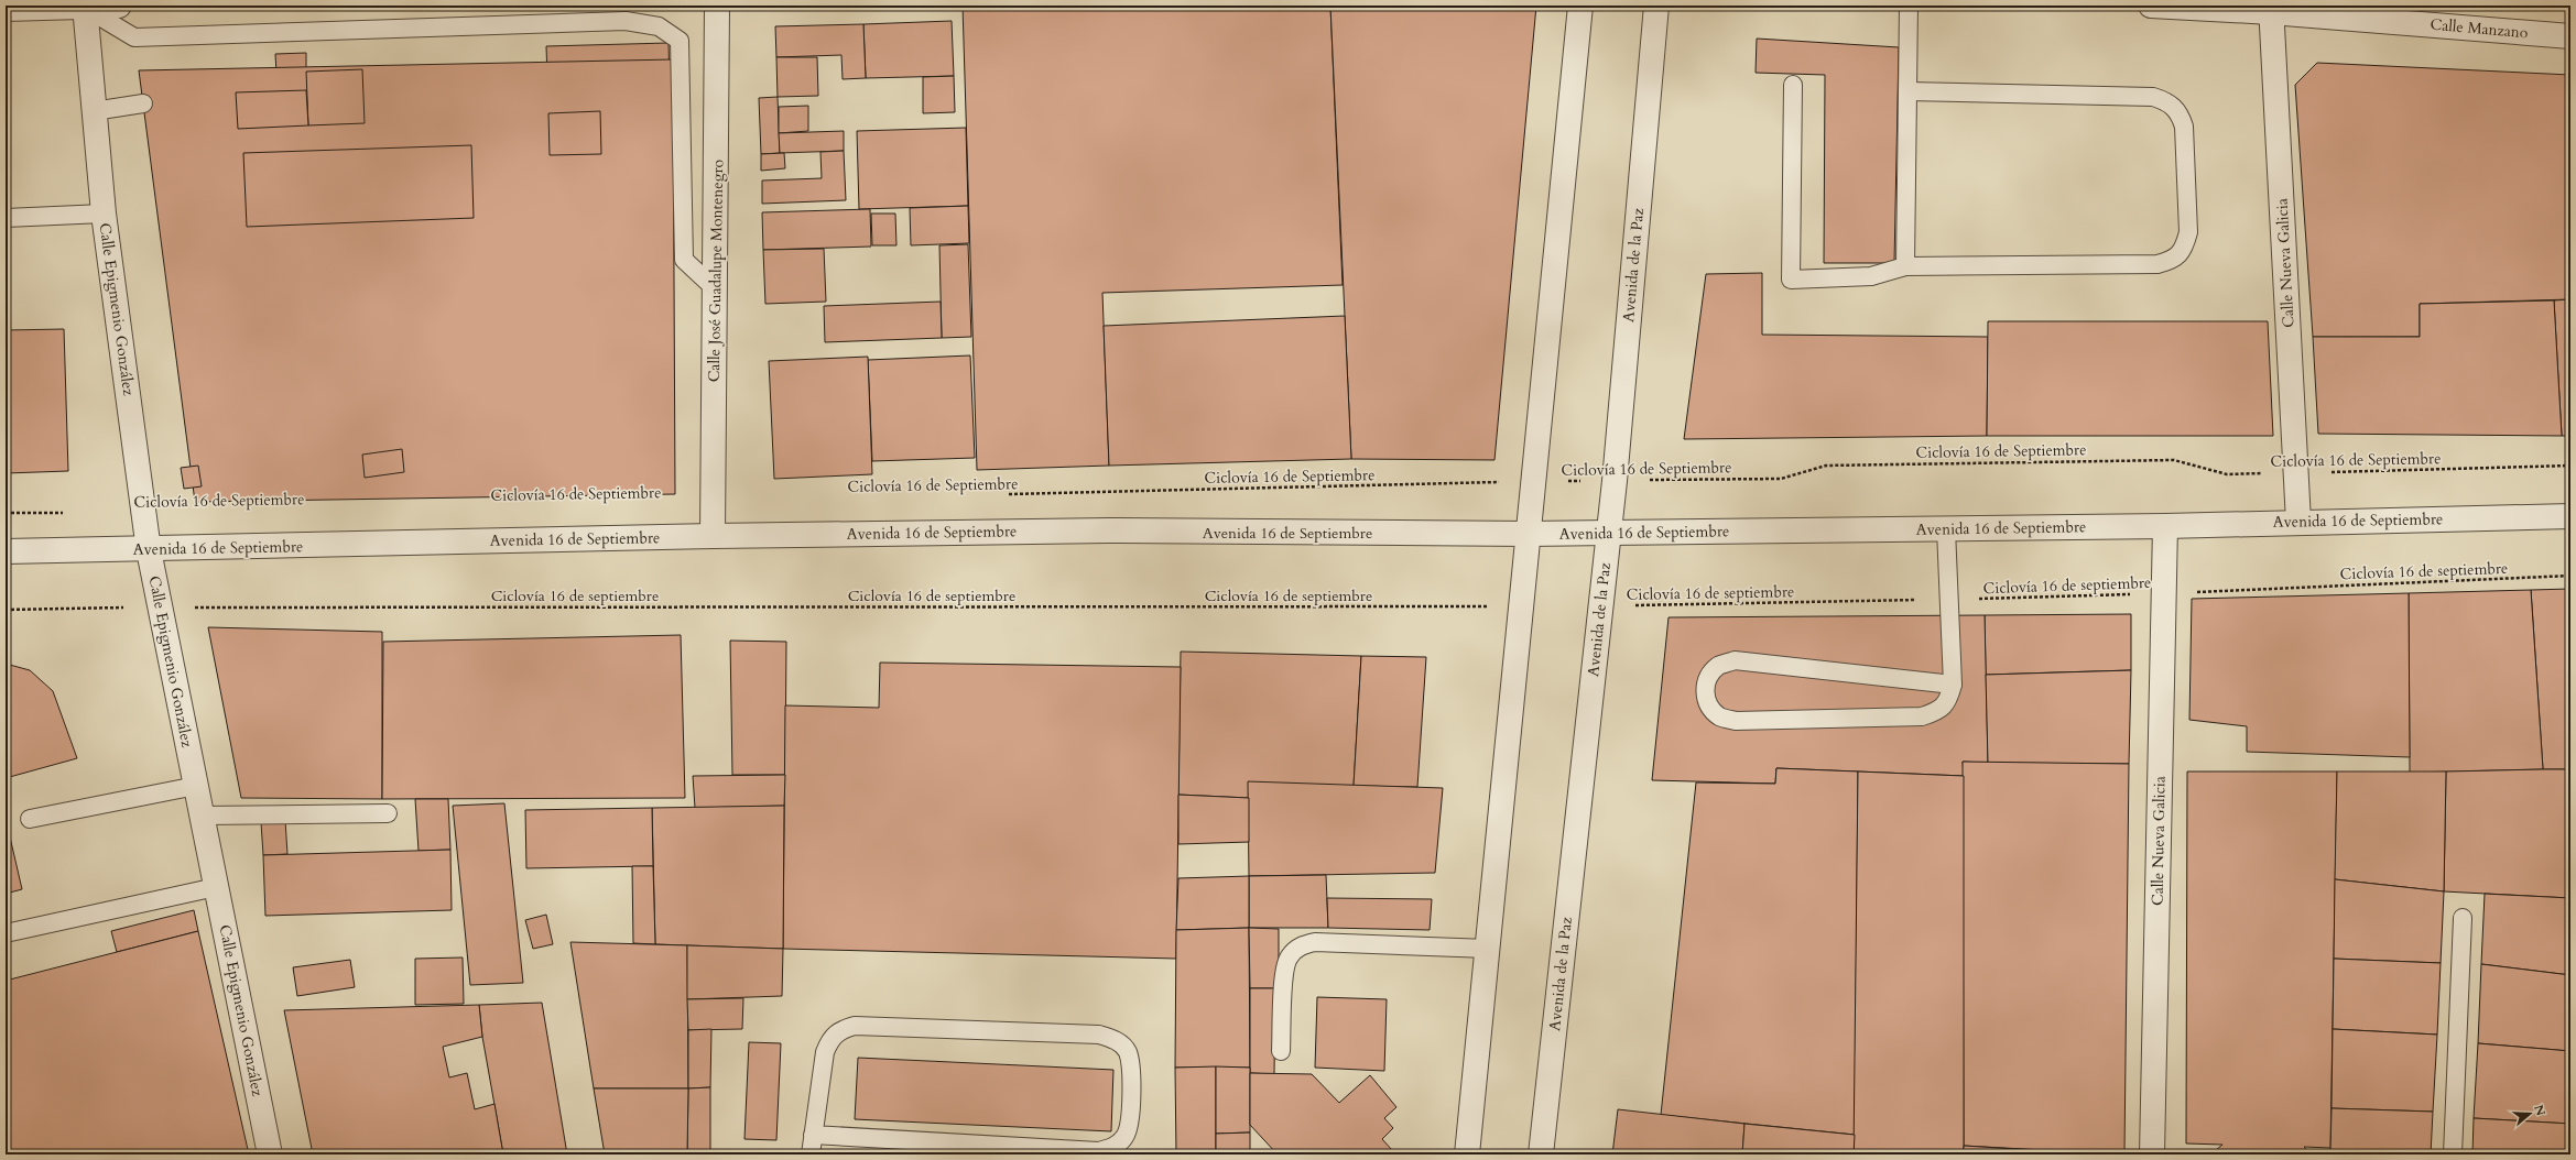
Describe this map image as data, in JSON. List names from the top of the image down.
{
  "streets": {
    "street": [
      "Calle Manzano",
      "Calle Nueva Galicia",
      "Avenida de la Paz",
      "Calle José Guadalupe Montenegro",
      "Calle Epigmenio González",
      "Avenida 16 de Septiembre"
    ],
    "path": ["Ciclovía 16 de Septiembre", "Ciclovía 16 de septiembre"]
  },
  "crossings": [
    ["Calle Manzano", "Calle Nueva Galicia"],
    ["Calle Nueva Galicia", "Ciclovía 16 de Septiembre"],
    ["Calle Nueva Galicia", "Avenida 16 de Septiembre"],
    ["Calle Nueva Galicia", "Ciclovía 16 de septiembre"],
    ["Avenida de la Paz", "Ciclovía 16 de Septiembre"],
    ["Avenida de la Paz", "Avenida 16 de Septiembre"],
    ["Avenida de la Paz", "Ciclovía 16 de septiembre"],
    ["Calle José Guadalupe Montenegro", "Avenida 16 de Septiembre"],
    ["Calle Epigmenio González", "Avenida 16 de Septiembre"],
    ["Calle Epigmenio González", "Ciclovía 16 de septiembre"]
  ],
  "north": "right"
}
